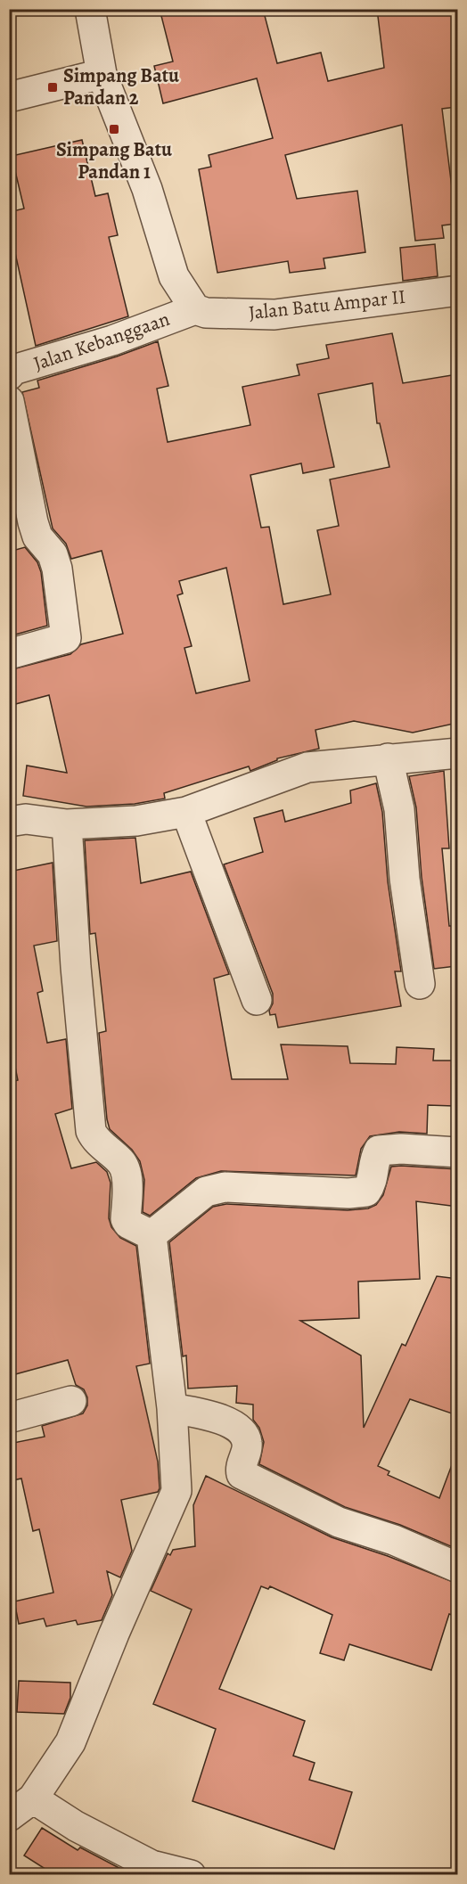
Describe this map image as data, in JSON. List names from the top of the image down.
{
  "streets": {
    "street": ["Jalan Batu Ampar II", "Jalan Kebanggaan"]
  },
  "crossings": [
    ["Jalan Batu Ampar II", "Jalan Kebanggaan"]
  ],
  "places": {
    "transit": ["Simpang Batu Pandan 2", "Simpang Batu Pandan 1"]
  }
}
